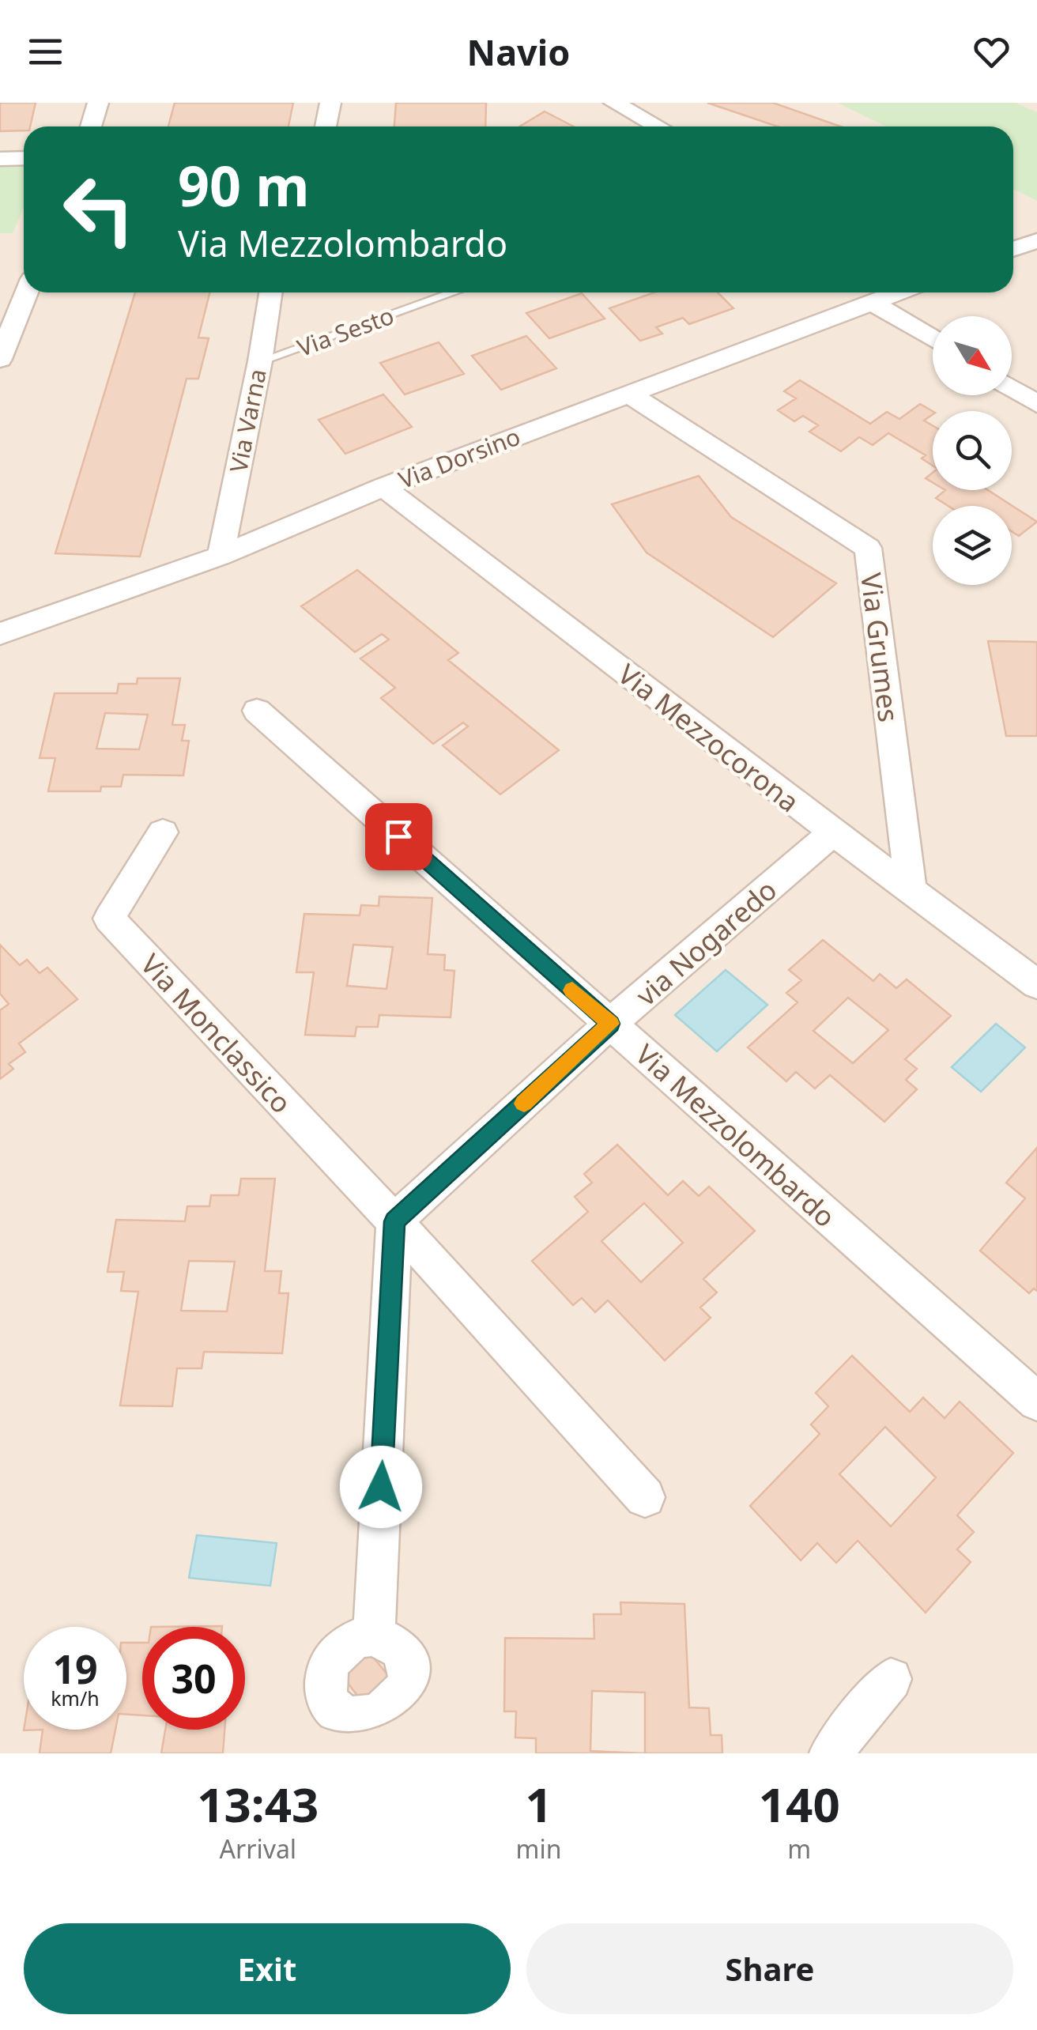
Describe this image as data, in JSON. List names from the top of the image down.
{
  "streets": {
    "street": [
      "Via Varna",
      "Via Dorsino",
      "Via Grumes",
      "Via Mezzocorona",
      "via Nogaredo",
      "Via Monclassico",
      "Via Mezzolombardo"
    ],
    "lane": ["Via Sesto"]
  },
  "crossings": [
    ["Via Sesto", "Via Varna"],
    ["Via Varna", "Via Dorsino"],
    ["Via Dorsino", "Via Grumes"],
    ["Via Dorsino", "Via Mezzocorona"],
    ["Via Grumes", "Via Mezzocorona"],
    ["Via Mezzocorona", "via Nogaredo"],
    ["via Nogaredo", "Via Monclassico"],
    ["via Nogaredo", "Via Mezzolombardo"]
  ],
  "north": "bottom right",
  "page": {
    "header": "Navio",
    "turn": ["90 m", "Via Mezzolombardo"],
    "speed": "19 km/h",
    "limit": "30",
    "eta": [
      "13:43",
      "Arrival",
      "1",
      "min",
      "140",
      "m"
    ],
    "buttons": ["Exit", "Share"]
  }
}
